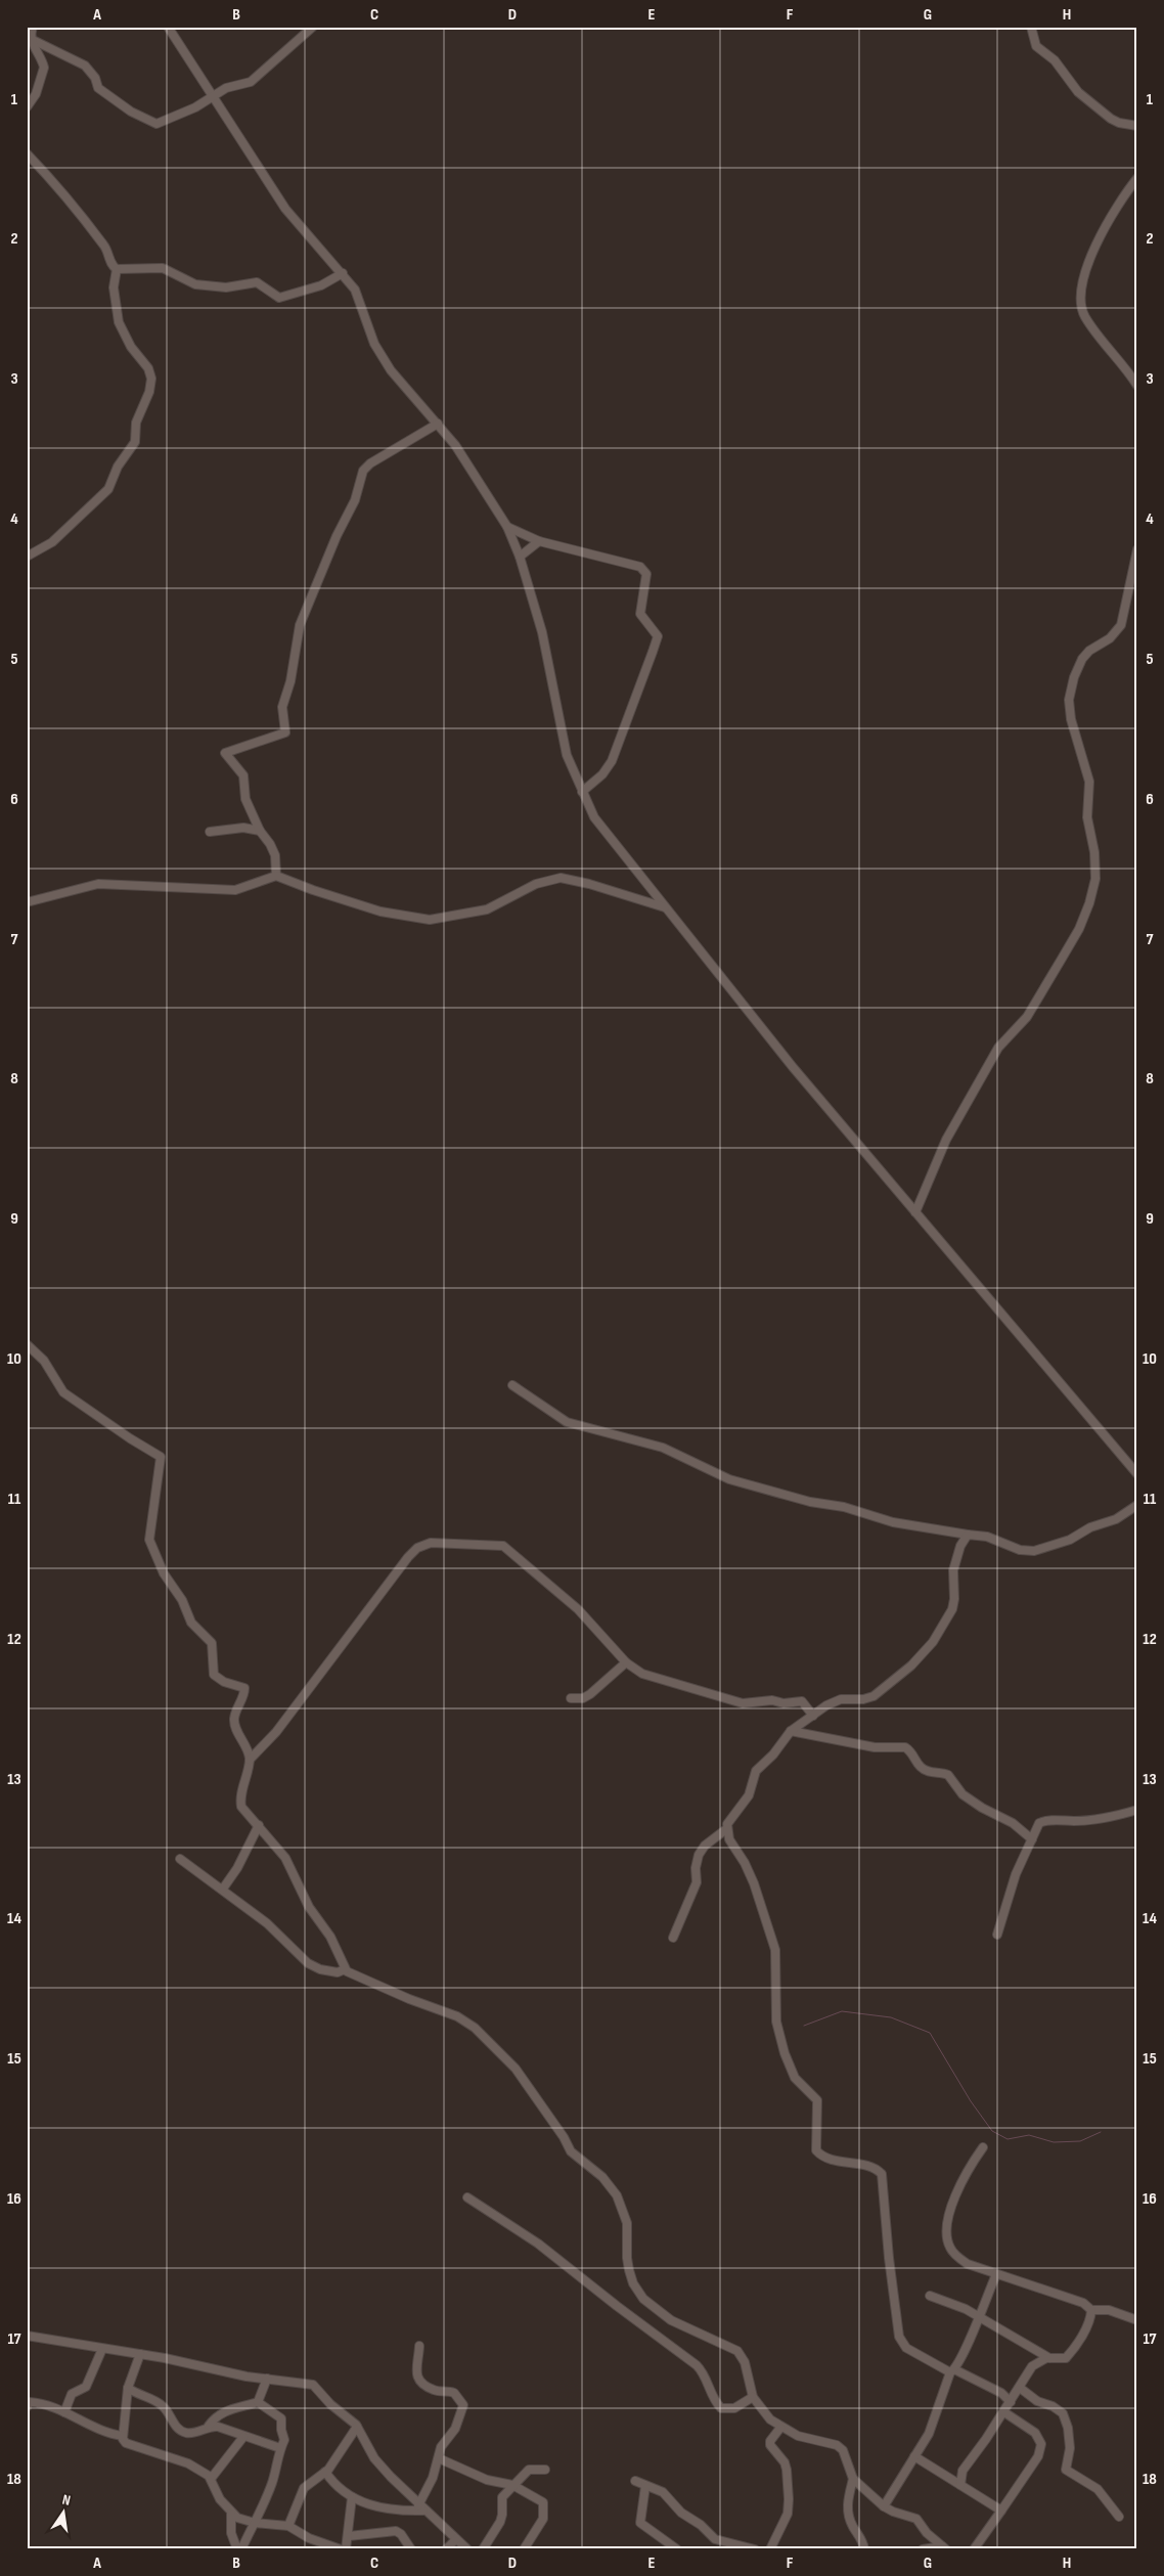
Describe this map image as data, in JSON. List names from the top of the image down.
{
  "north": "top",
  "grid": {
    "columns": [
      "A",
      "B",
      "C",
      "D",
      "E",
      "F",
      "G",
      "H"
    ],
    "rows": [
      "1",
      "2",
      "3",
      "4",
      "5",
      "6",
      "7",
      "8",
      "9",
      "10",
      "11",
      "12",
      "13",
      "14",
      "15",
      "16",
      "17",
      "18"
    ]
  }
}
